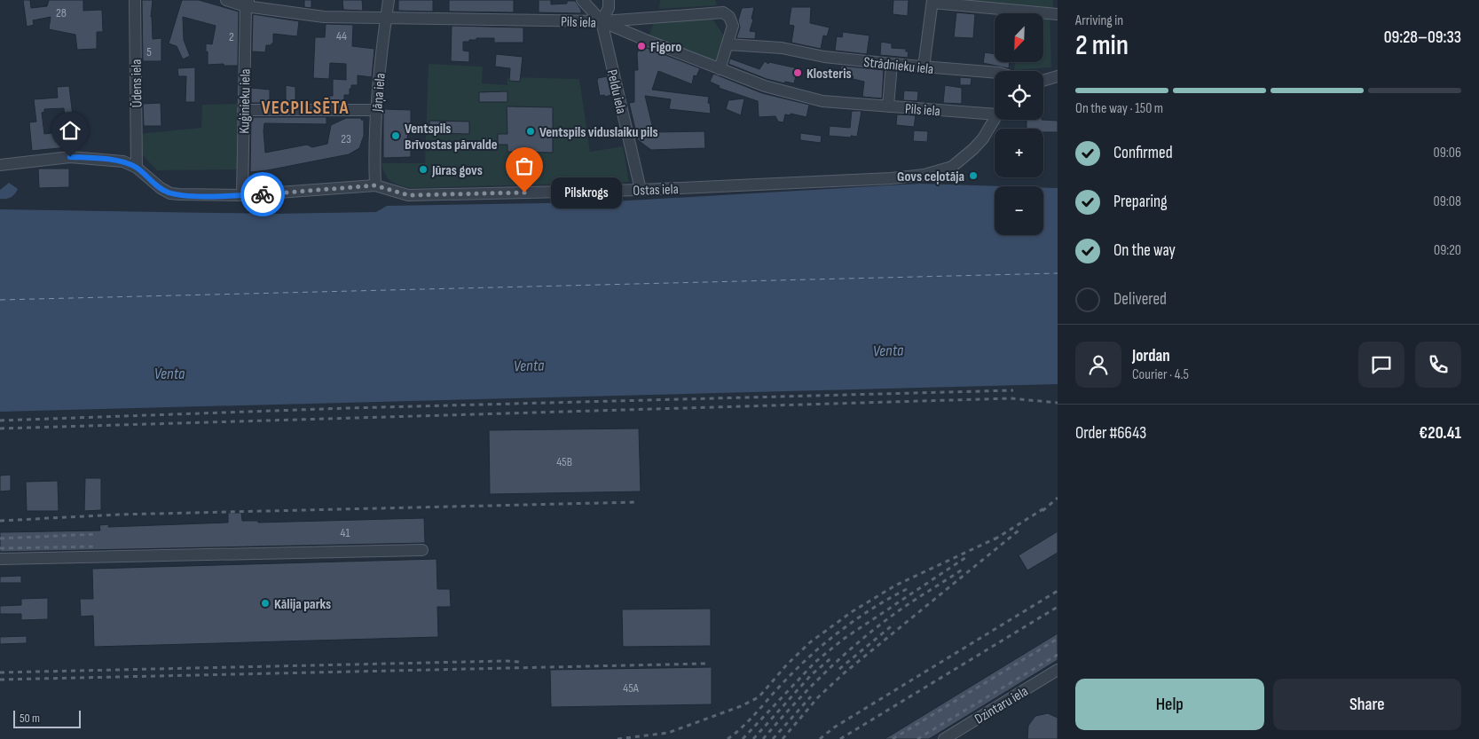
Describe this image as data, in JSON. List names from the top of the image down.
{
  "streets": {
    "street": [
      "Pils iela",
      "Strādnieku iela",
      "Ūdens iela",
      "Peldu iela",
      "Jāņa iela",
      "Kuģinieku iela",
      "Ostas iela",
      "Dzintaru iela"
    ]
  },
  "crossings": [
    ["Pils iela", "Peldu iela"],
    ["Pils iela", "Jāņa iela"],
    ["Pils iela", "Kuģinieku iela"],
    ["Ūdens iela", "Ostas iela"],
    ["Peldu iela", "Ostas iela"],
    ["Jāņa iela", "Ostas iela"],
    ["Kuģinieku iela", "Ostas iela"]
  ],
  "districts": ["VECPILSĒTA"],
  "water": ["Venta"],
  "places": [
    "Figoro",
    "Klosteris",
    "Ventspils viduslaiku pils",
    "Ventspils Brīvostas pārvalde",
    "Jūras govs",
    "Govs ceļotāja",
    "Pilskrogs",
    "Kālija parks"
  ],
  "house_numbers": [
    "28",
    "44",
    "2",
    "5",
    "23",
    "45B",
    "41",
    "45A"
  ],
  "scale_bar": "50 m",
  "north": "bottom left",
  "page": {
    "heading": ["2 min", "Arriving in", "09:28–09:33"],
    "panel": [
      "Jordan",
      "Courier · 4.5",
      "Order #6643",
      "€20.41"
    ],
    "map_buttons": ["+", "−"],
    "bar": "On the way · 150 m",
    "list": [
      ["Confirmed", "09:06"],
      ["Preparing", "09:08"],
      ["On the way", "09:20"],
      "Delivered"
    ],
    "bubble": "Pilskrogs",
    "buttons": ["Help", "Share"],
    "scale": "50 m"
  }
}
